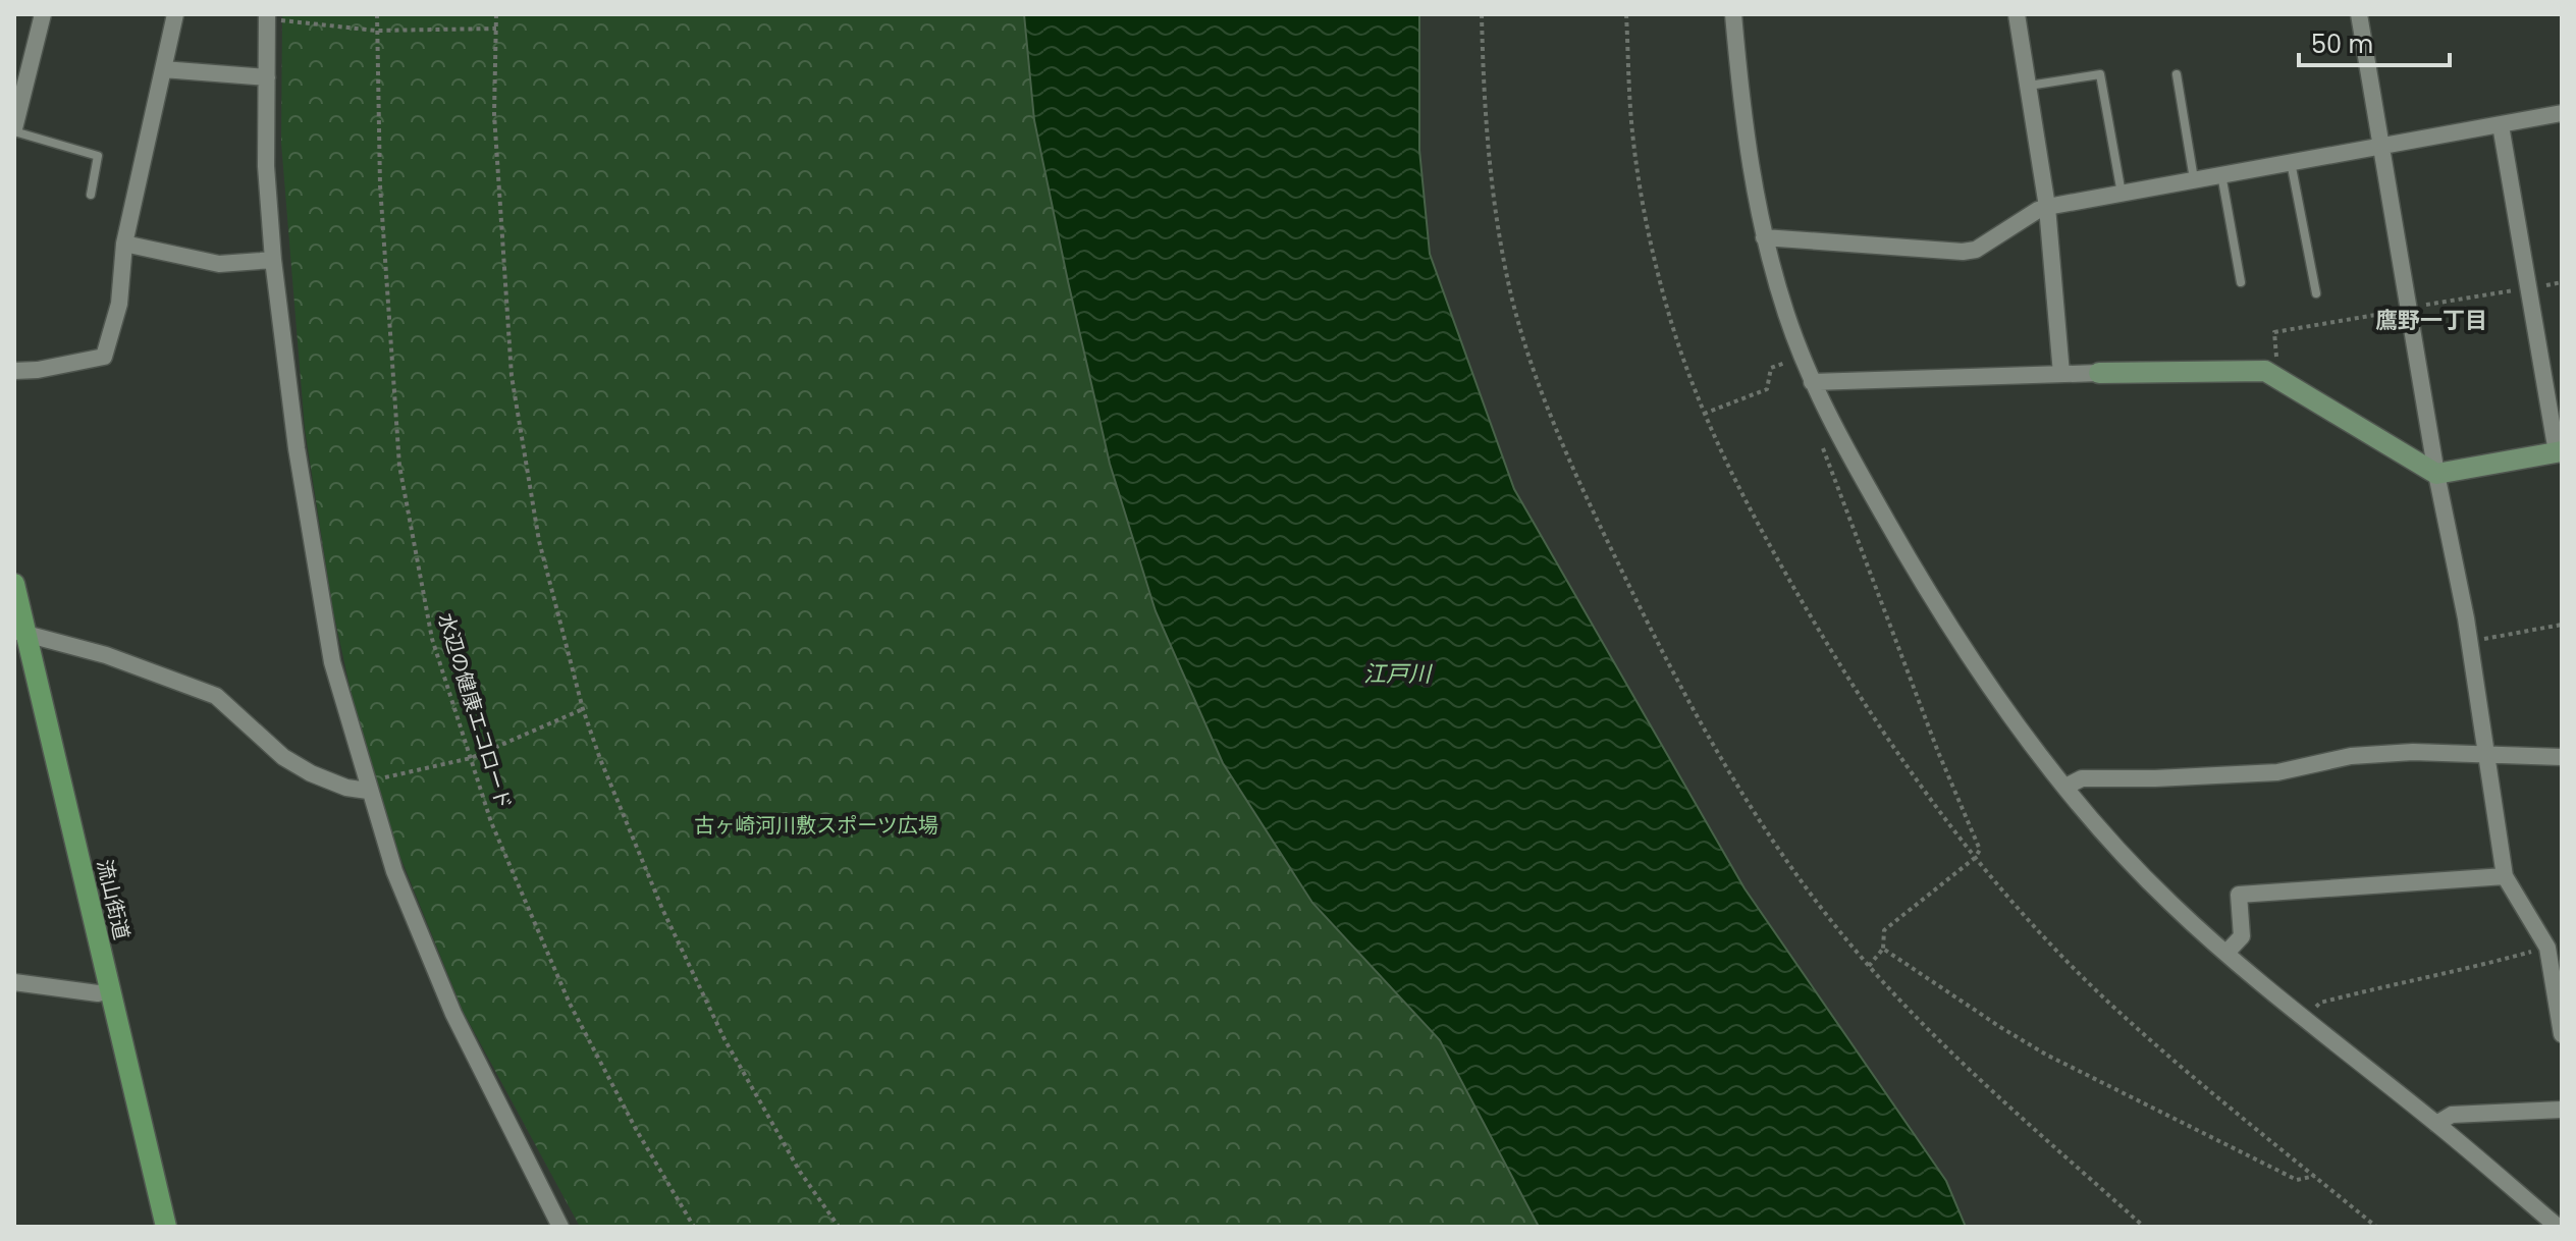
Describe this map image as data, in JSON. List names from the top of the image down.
{
  "streets": {
    "main road": ["流山街道"],
    "path": ["水辺の健康エコロード"]
  },
  "districts": ["鷹野一丁目"],
  "water": ["江戸川"],
  "parks": ["古ヶ崎河川敷スポーツ広場"],
  "scale_bar": "50 m"
}
